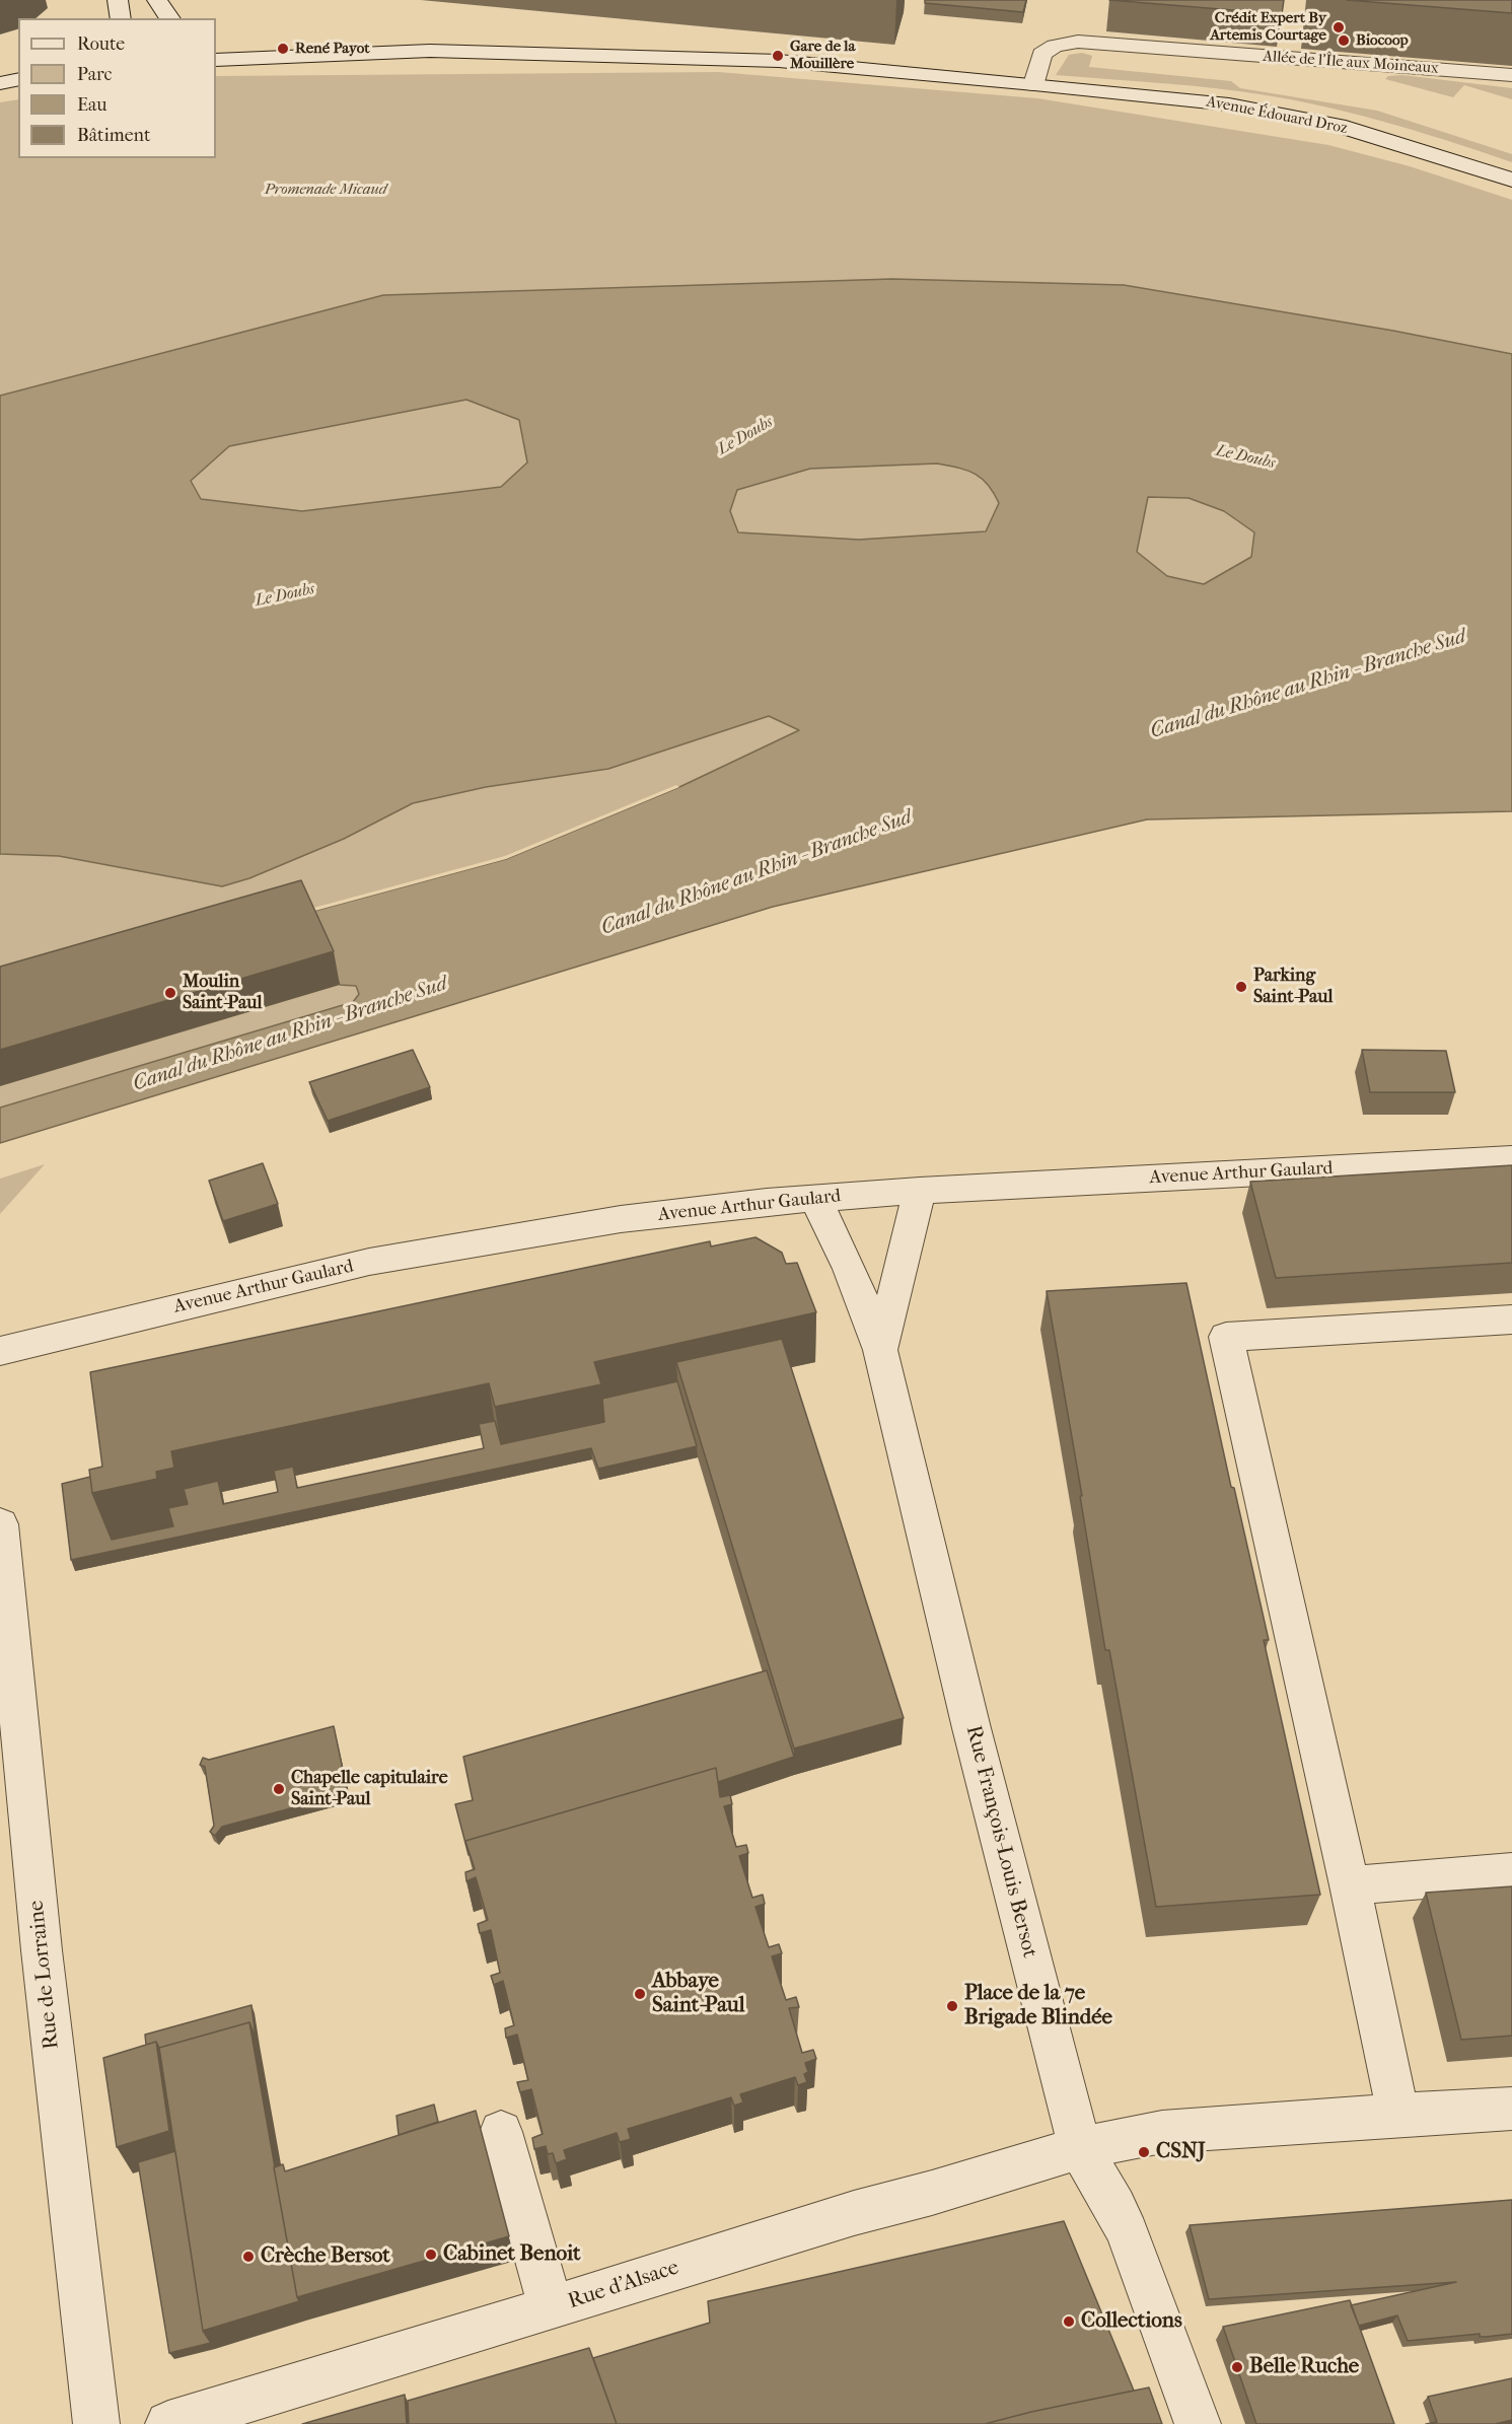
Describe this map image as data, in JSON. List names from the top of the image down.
{
  "streets": {
    "street": [
      "Allée de l'Île aux Moineaux",
      "Avenue Édouard Droz",
      "Avenue Arthur Gaulard",
      "Rue François-Louis Bersot",
      "Rue de Lorraine",
      "Rue d'Alsace"
    ]
  },
  "crossings": [
    ["Allée de l'Île aux Moineaux", "Avenue Édouard Droz"],
    ["Avenue Arthur Gaulard", "Rue François-Louis Bersot"],
    ["Rue François-Louis Bersot", "Rue d'Alsace"]
  ],
  "water": ["Le Doubs", "Canal du Rhône au Rhin - Branche Sud"],
  "parks": ["Promenade Micaud"],
  "places": [
    "Crédit Expert By Artemis Courtage",
    "Biocoop",
    "René Payot",
    "Gare de la Mouillère",
    "Parking Saint-Paul",
    "Moulin Saint-Paul",
    "Chapelle capitulaire Saint-Paul",
    "Abbaye Saint-Paul",
    "Place de la 7e Brigade Blindée",
    "CSNJ",
    "Cabinet Benoit",
    "Crèche Bersot",
    "Collections",
    "Belle Ruche"
  ],
  "legend": [
    "Route",
    "Parc",
    "Eau",
    "Bâtiment"
  ]
}
